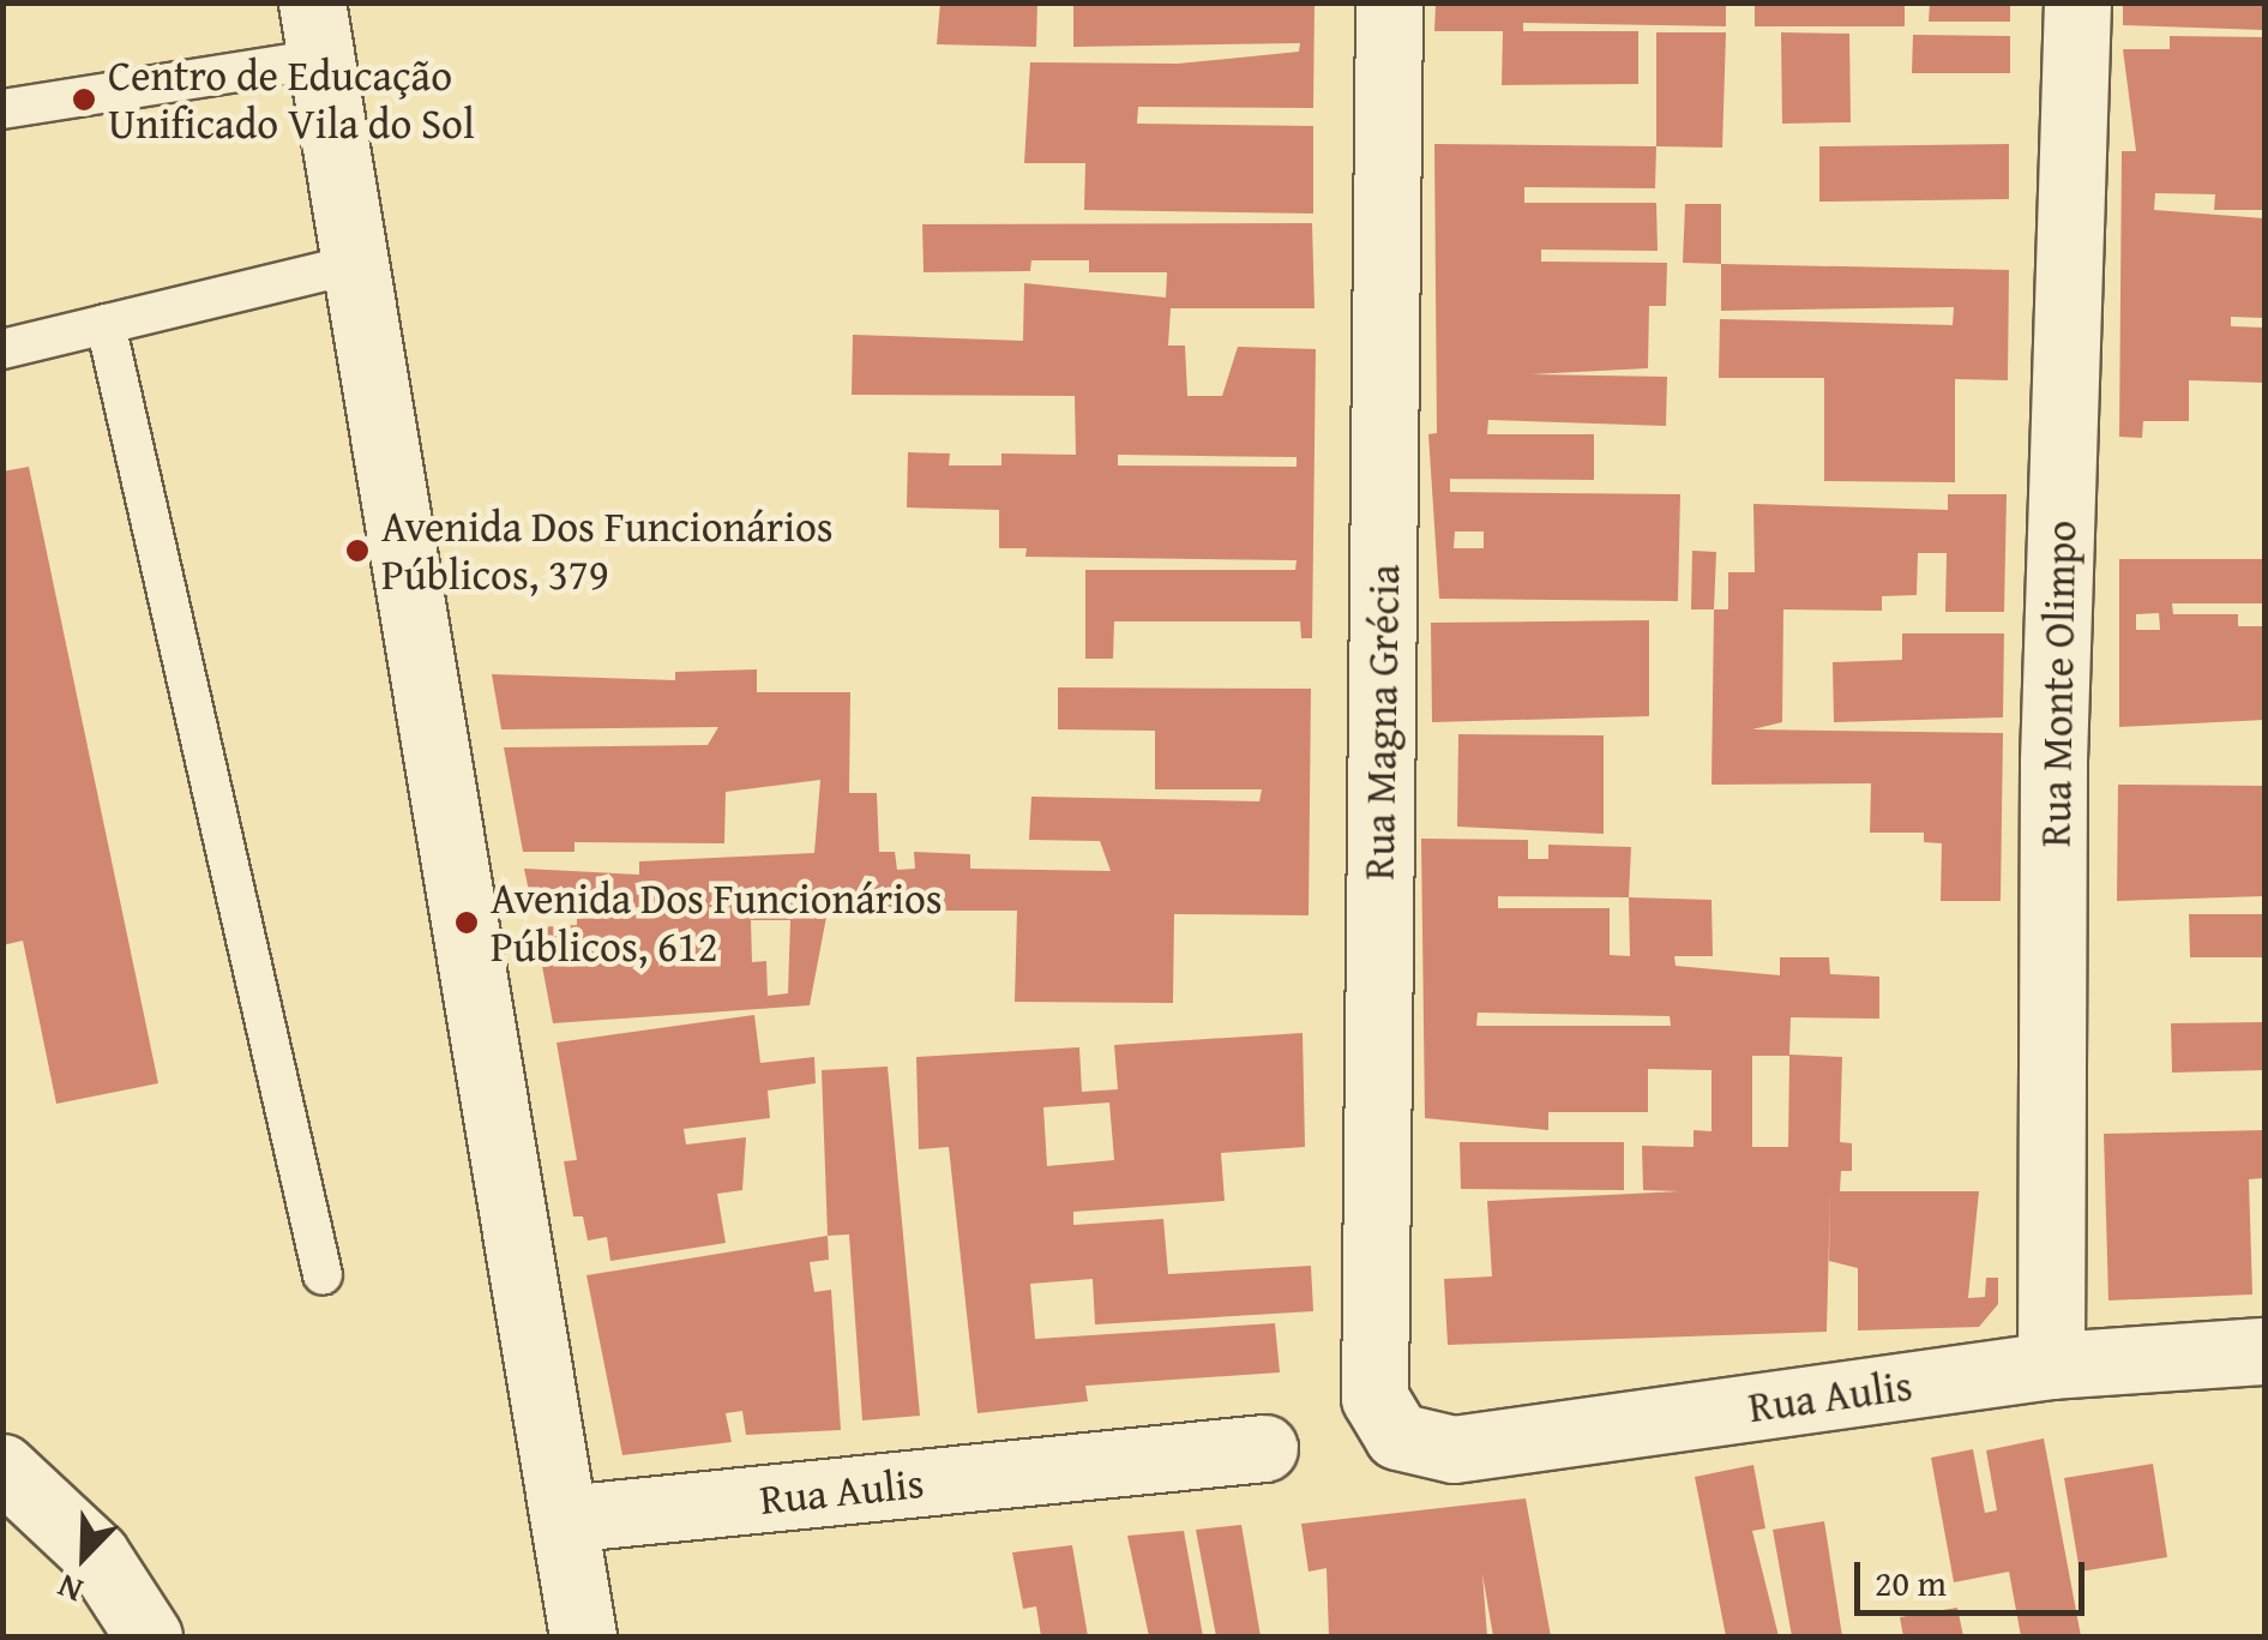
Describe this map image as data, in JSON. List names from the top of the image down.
{
  "streets": {
    "street": ["Rua Monte Olimpo", "Rua Magna Grécia", "Rua Aulis"]
  },
  "crossings": [
    ["Rua Monte Olimpo", "Rua Aulis"],
    ["Rua Magna Grécia", "Rua Aulis"]
  ],
  "places": ["Centro de Educação Unificado Vila do Sol", "Avenida Dos Funcionários Públicos, 379", "Avenida Dos Funcionários Públicos, 612"],
  "scale_bar": "20 m",
  "north": "bottom left"
}
